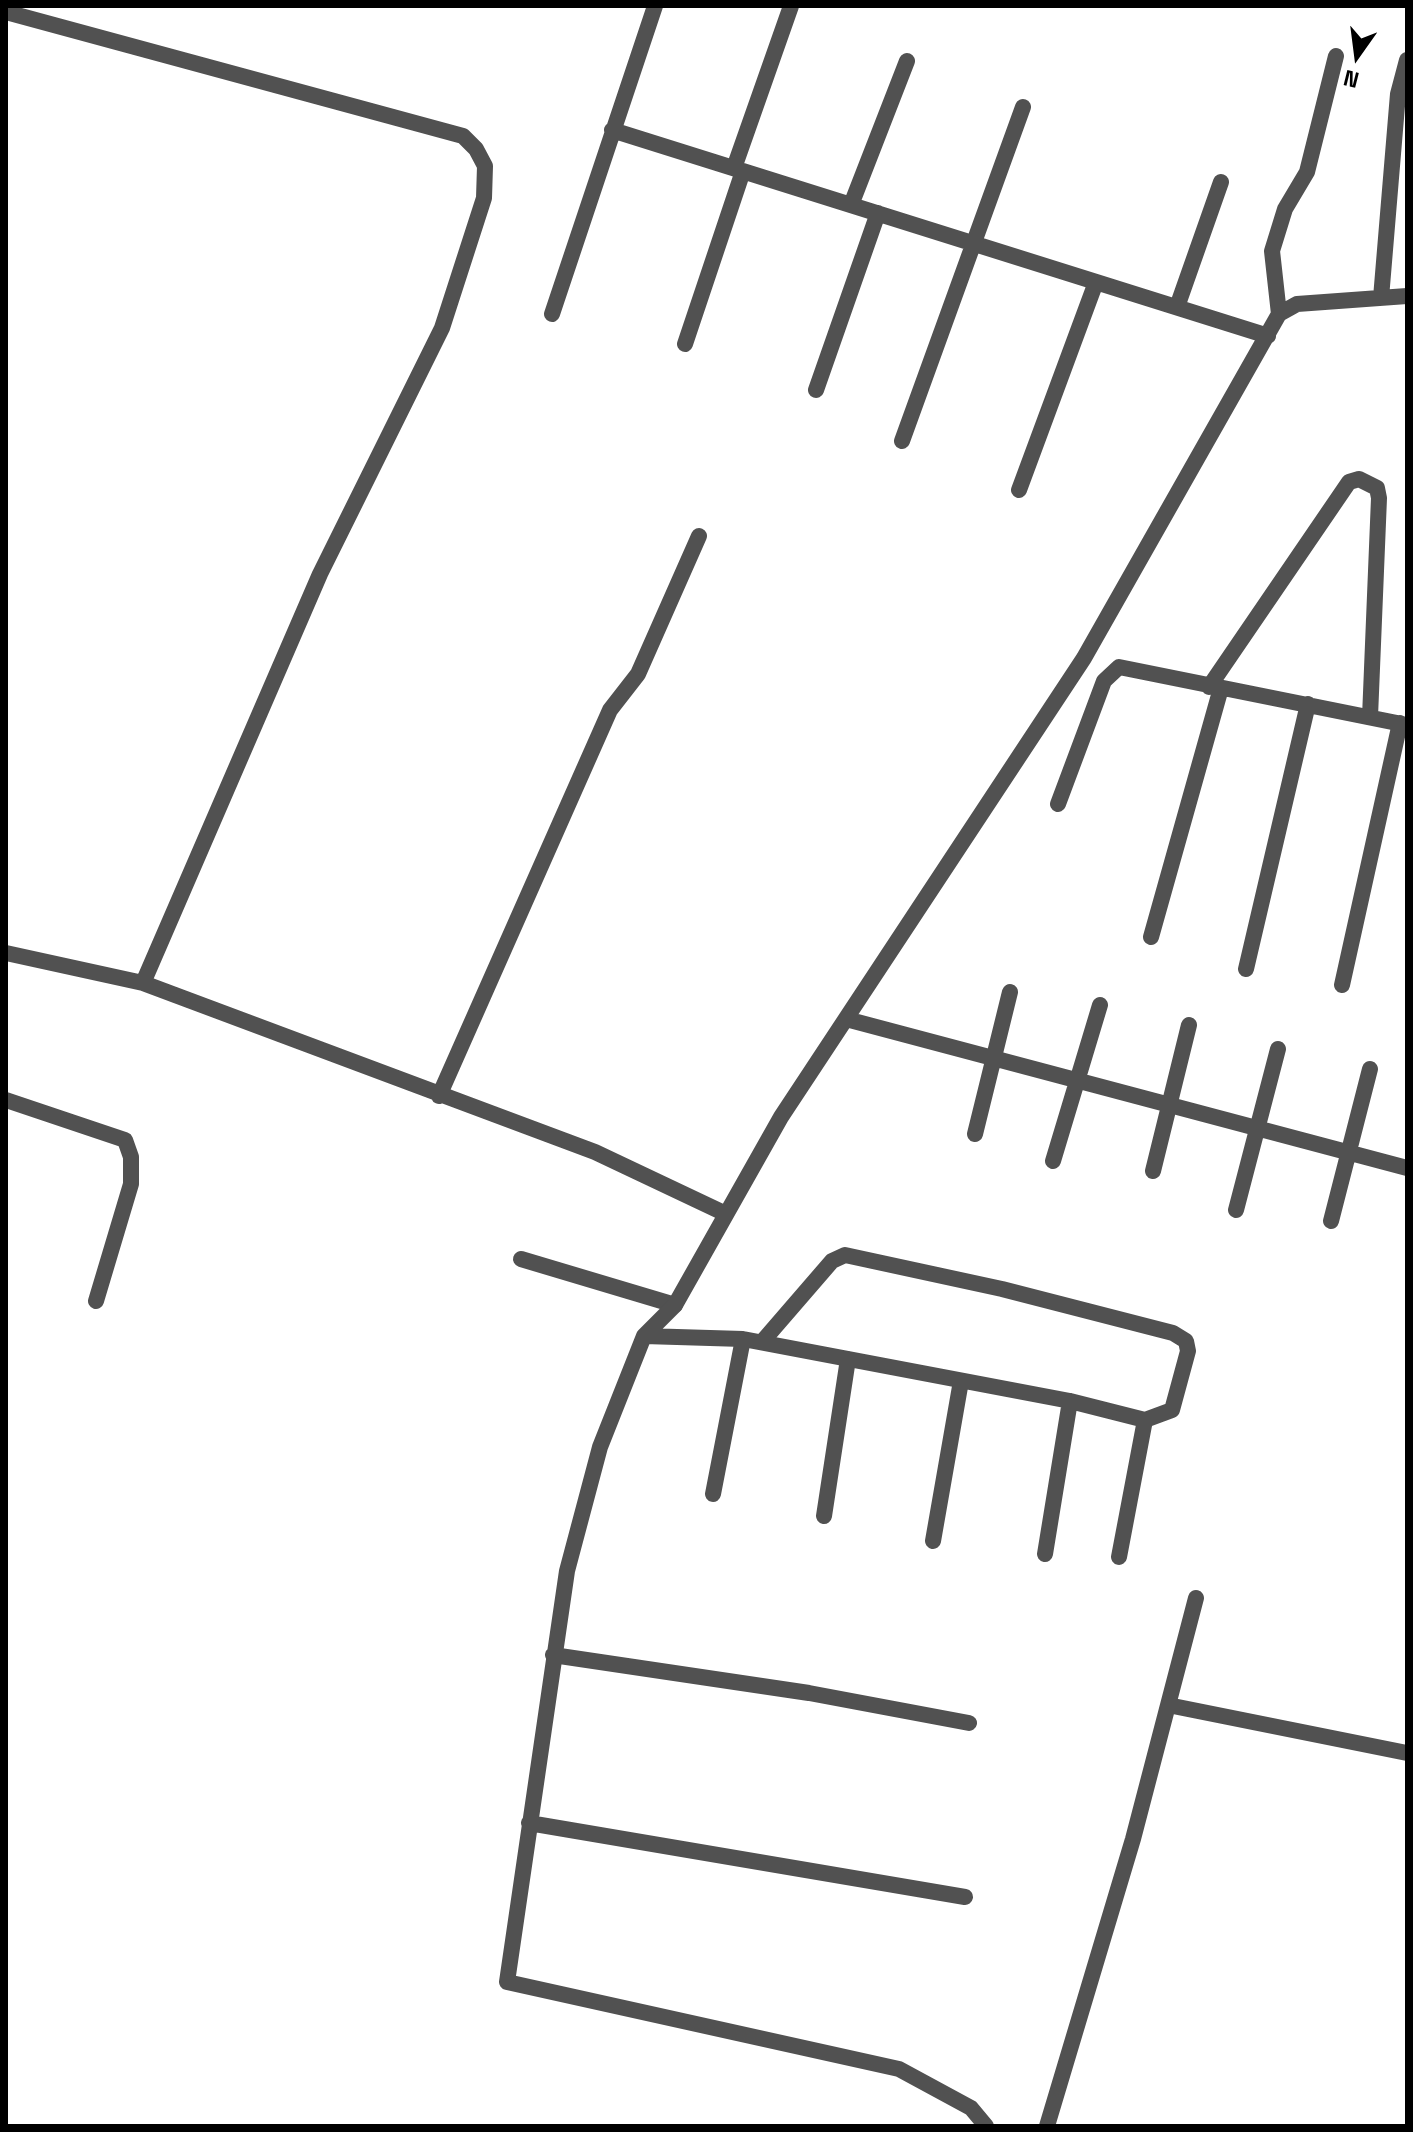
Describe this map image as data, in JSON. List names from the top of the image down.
{
  "north": "bottom"
}
